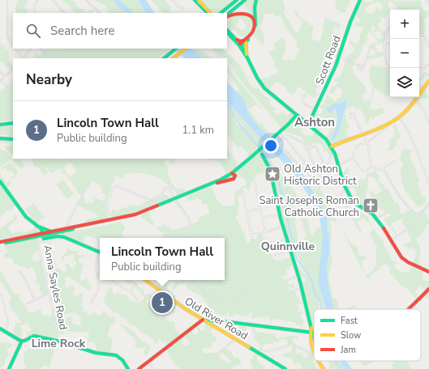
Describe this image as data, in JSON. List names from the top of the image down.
{
  "streets": {
    "main road": ["Scott Road", "Anna Sayles Road", "Old River Road"]
  },
  "districts": ["Ashton", "Quinnville", "Lime Rock"],
  "places": {
    "place": ["Old Ashton Historic District"],
    "church": ["Saint Josephs Roman Catholic Church"]
  },
  "legend": ["Fast", "Slow", "Jam"],
  "page": {
    "map_buttons": ["+", "−"],
    "search": "Search here",
    "heading": "Nearby",
    "list": [
      {
        "mark": "1",
        "name": "Lincoln Town Hall",
        "note": "Public building",
        "value": "1.1 km"
      }
    ],
    "popup": ["Lincoln Town Hall", "Public building"],
    "pins": "1"
  }
}
